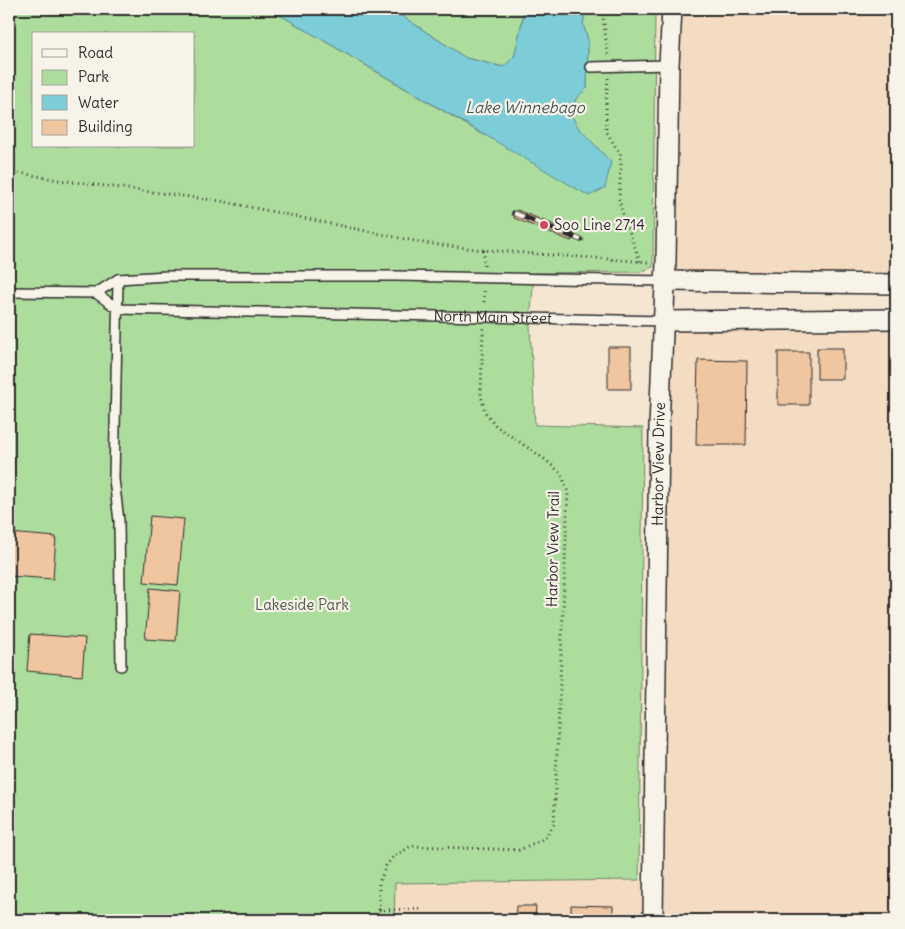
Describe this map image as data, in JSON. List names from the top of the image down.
{
  "streets": {
    "street": ["North Main Street", "Harbor View Drive"],
    "path": ["Harbor View Trail"]
  },
  "crossings": [
    ["North Main Street", "Harbor View Drive"],
    ["North Main Street", "Harbor View Trail"]
  ],
  "water": ["Lake Winnebago"],
  "parks": ["Lakeside Park"],
  "places": ["Soo Line 2714"],
  "legend": [
    "Road",
    "Park",
    "Water",
    "Building"
  ]
}
